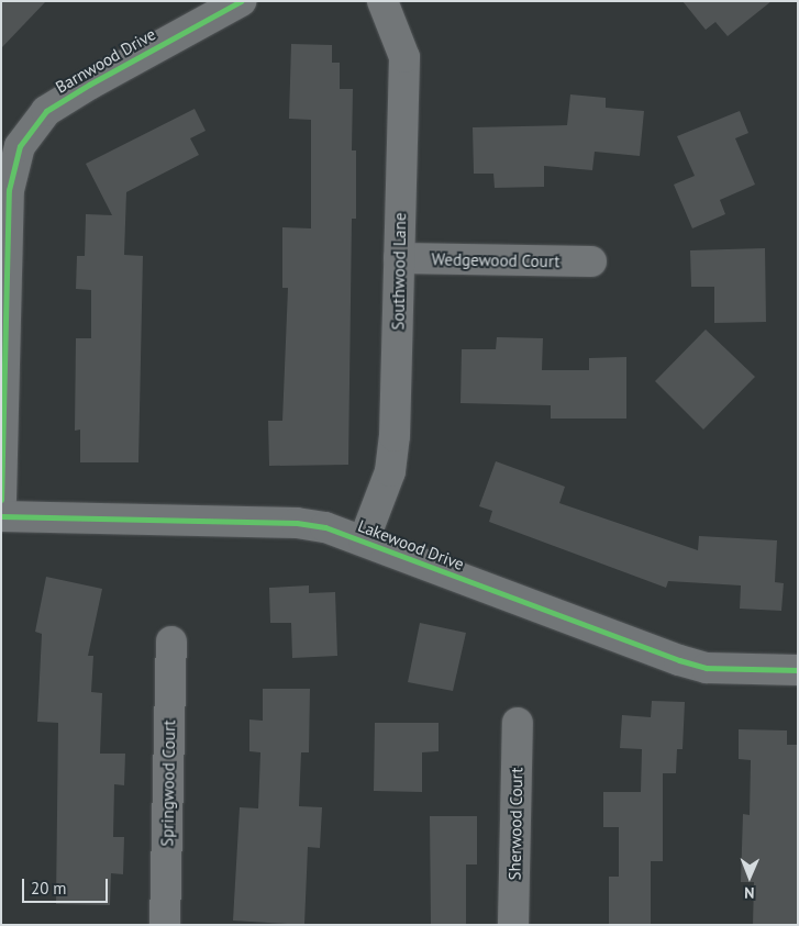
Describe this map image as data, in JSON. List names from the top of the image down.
{
  "streets": {
    "street": [
      "Barnwood Drive",
      "Wedgewood Court",
      "Southwood Lane",
      "Lakewood Drive",
      "Springwood Court",
      "Sherwood Court"
    ]
  },
  "crossings": [
    ["Wedgewood Court", "Southwood Lane"],
    ["Southwood Lane", "Lakewood Drive"]
  ],
  "scale_bar": "20 m",
  "north": "bottom"
}
